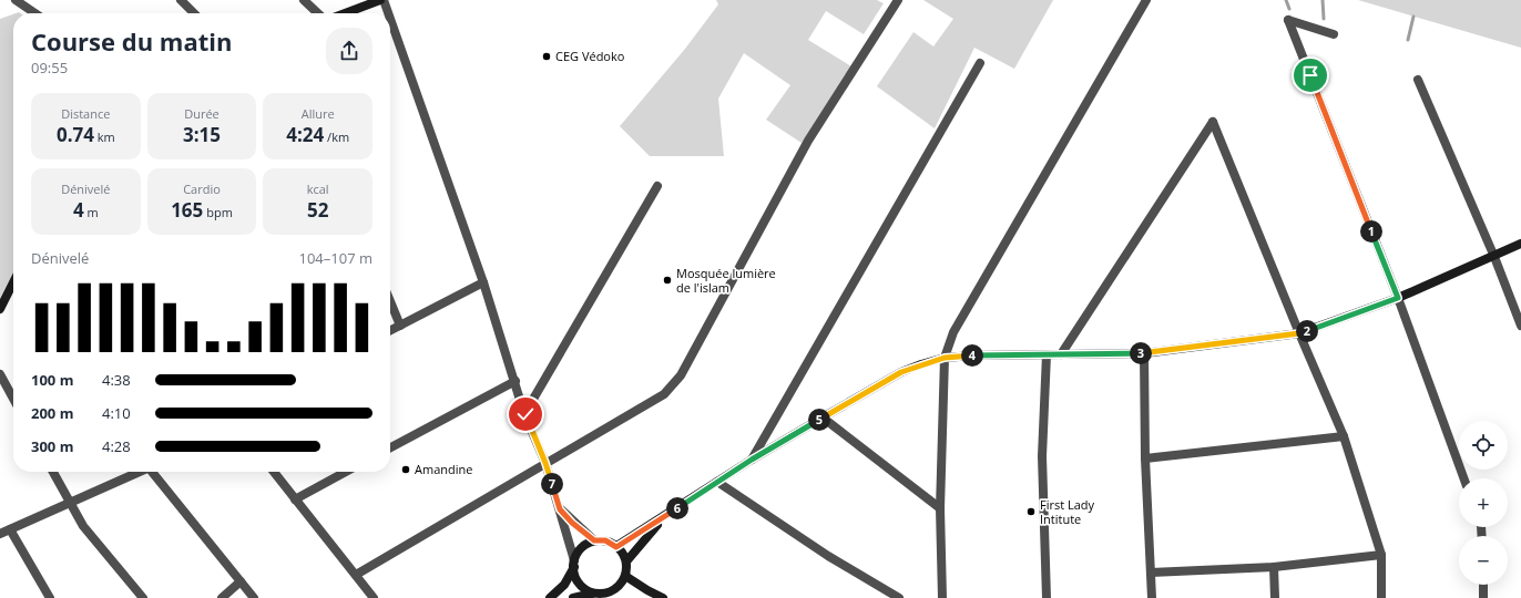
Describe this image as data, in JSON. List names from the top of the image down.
{
  "places": [
    "CEG Védoko",
    "Mosquée lumière de l'islam",
    "Amandine",
    "First Lady Intitute"
  ],
  "page": {
    "heading": ["Course du matin", "09:55"],
    "stats": [
      ["Distance", "0.74 km"],
      ["Durée", "3:15"],
      ["Allure", "4:24 /km"],
      ["Dénivelé", "4 m"],
      ["Cardio", "165 bpm"],
      ["kcal", "52"]
    ],
    "pins": [
      "1",
      "2",
      "3",
      "4",
      "5",
      "7",
      "6"
    ],
    "chart": ["Dénivelé", "104–107 m"],
    "list": [
      {
        "name": "100 m",
        "note": "4:38"
      },
      {
        "name": "200 m",
        "note": "4:10"
      },
      {
        "name": "300 m",
        "note": "4:28"
      }
    ],
    "map_buttons": ["+", "−"]
  }
}
